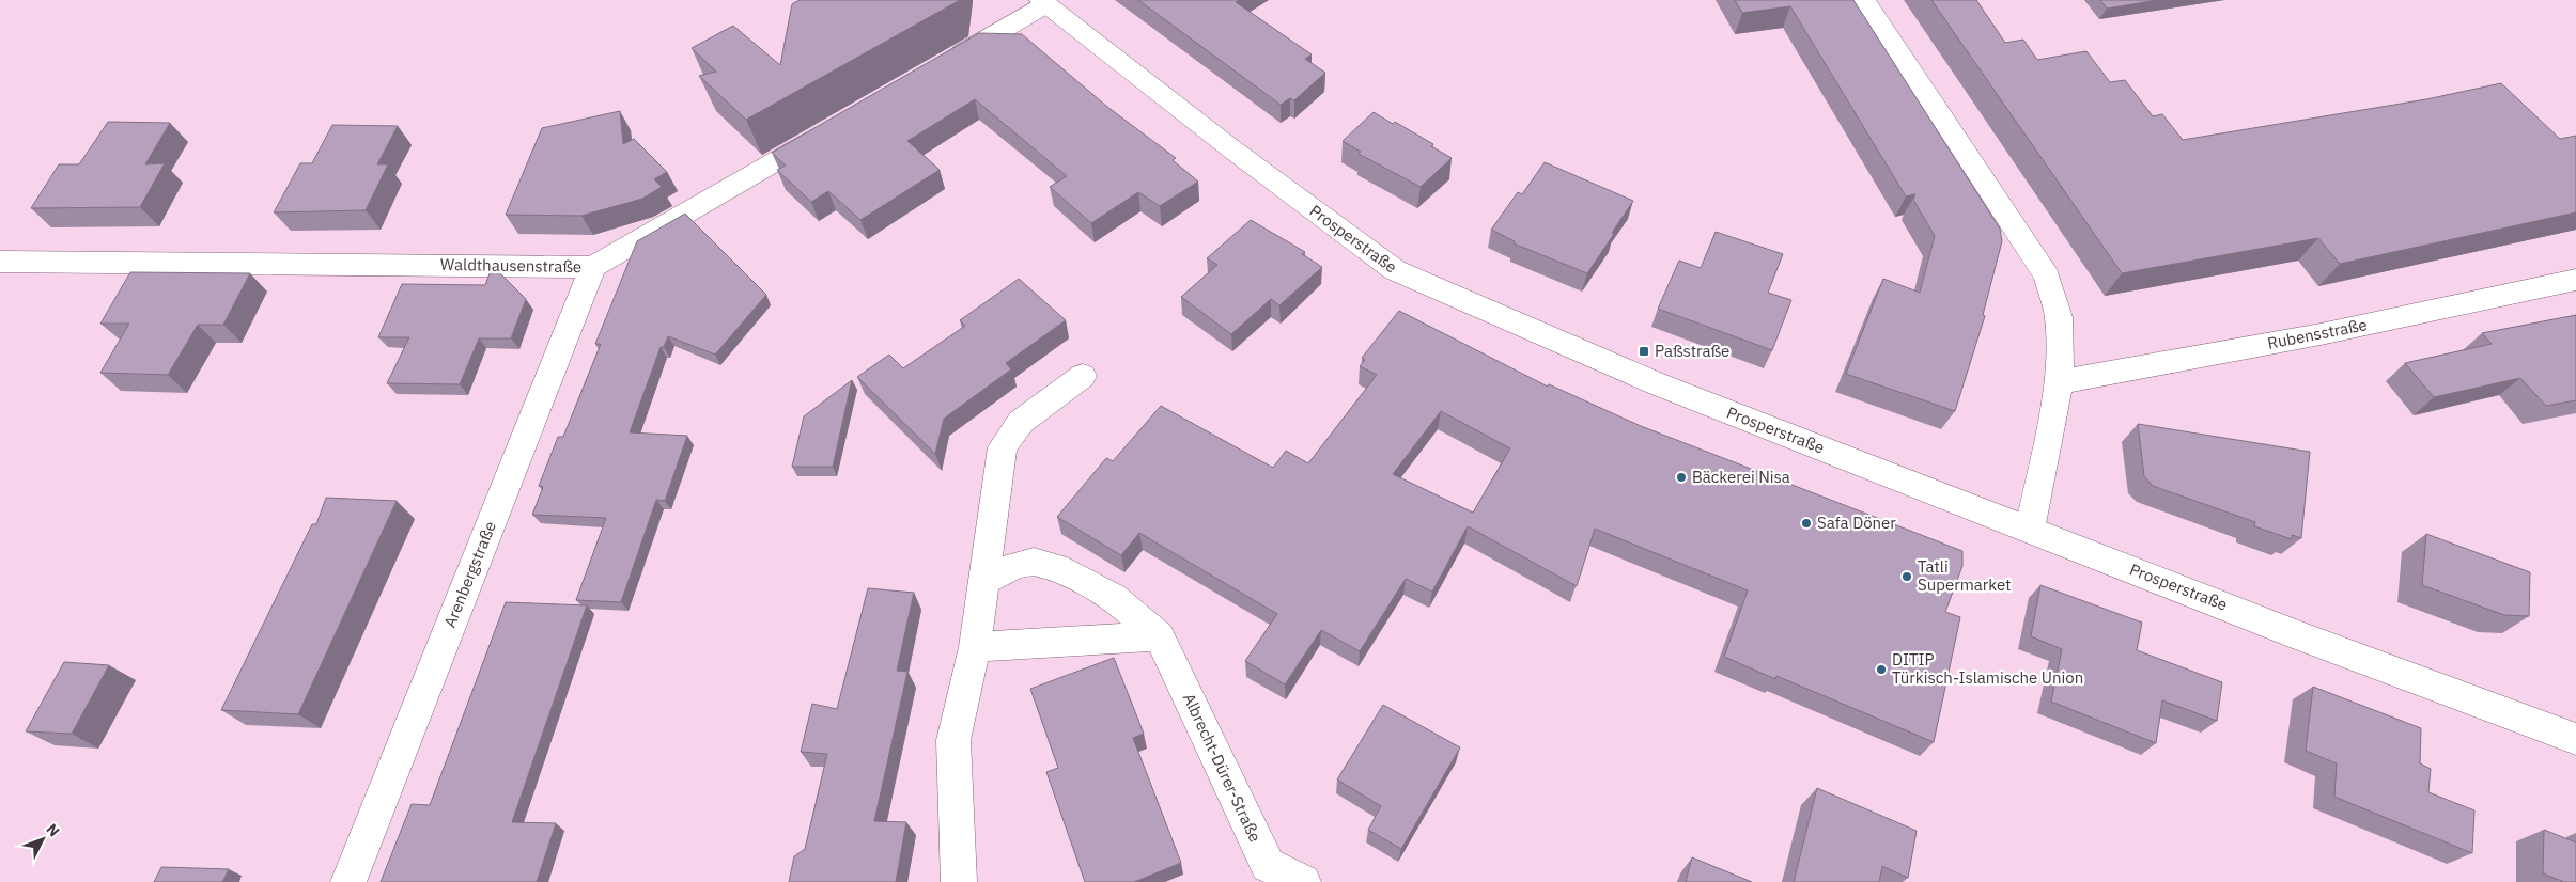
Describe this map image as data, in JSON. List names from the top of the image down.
{
  "streets": {
    "street": [
      "Prosperstraße",
      "Waldthausenstraße",
      "Rubensstraße",
      "Arenbergstraße",
      "Albrecht-Dürer-Straße"
    ]
  },
  "crossings": [
    ["Waldthausenstraße", "Arenbergstraße"]
  ],
  "places": {
    "transit": ["Paßstraße"],
    "other": [
      "Bäckerei Nisa",
      "Safa Döner",
      "Tatli Supermarket",
      "DITIP Türkisch-Islamische Union"
    ]
  },
  "north": "top right"
}
